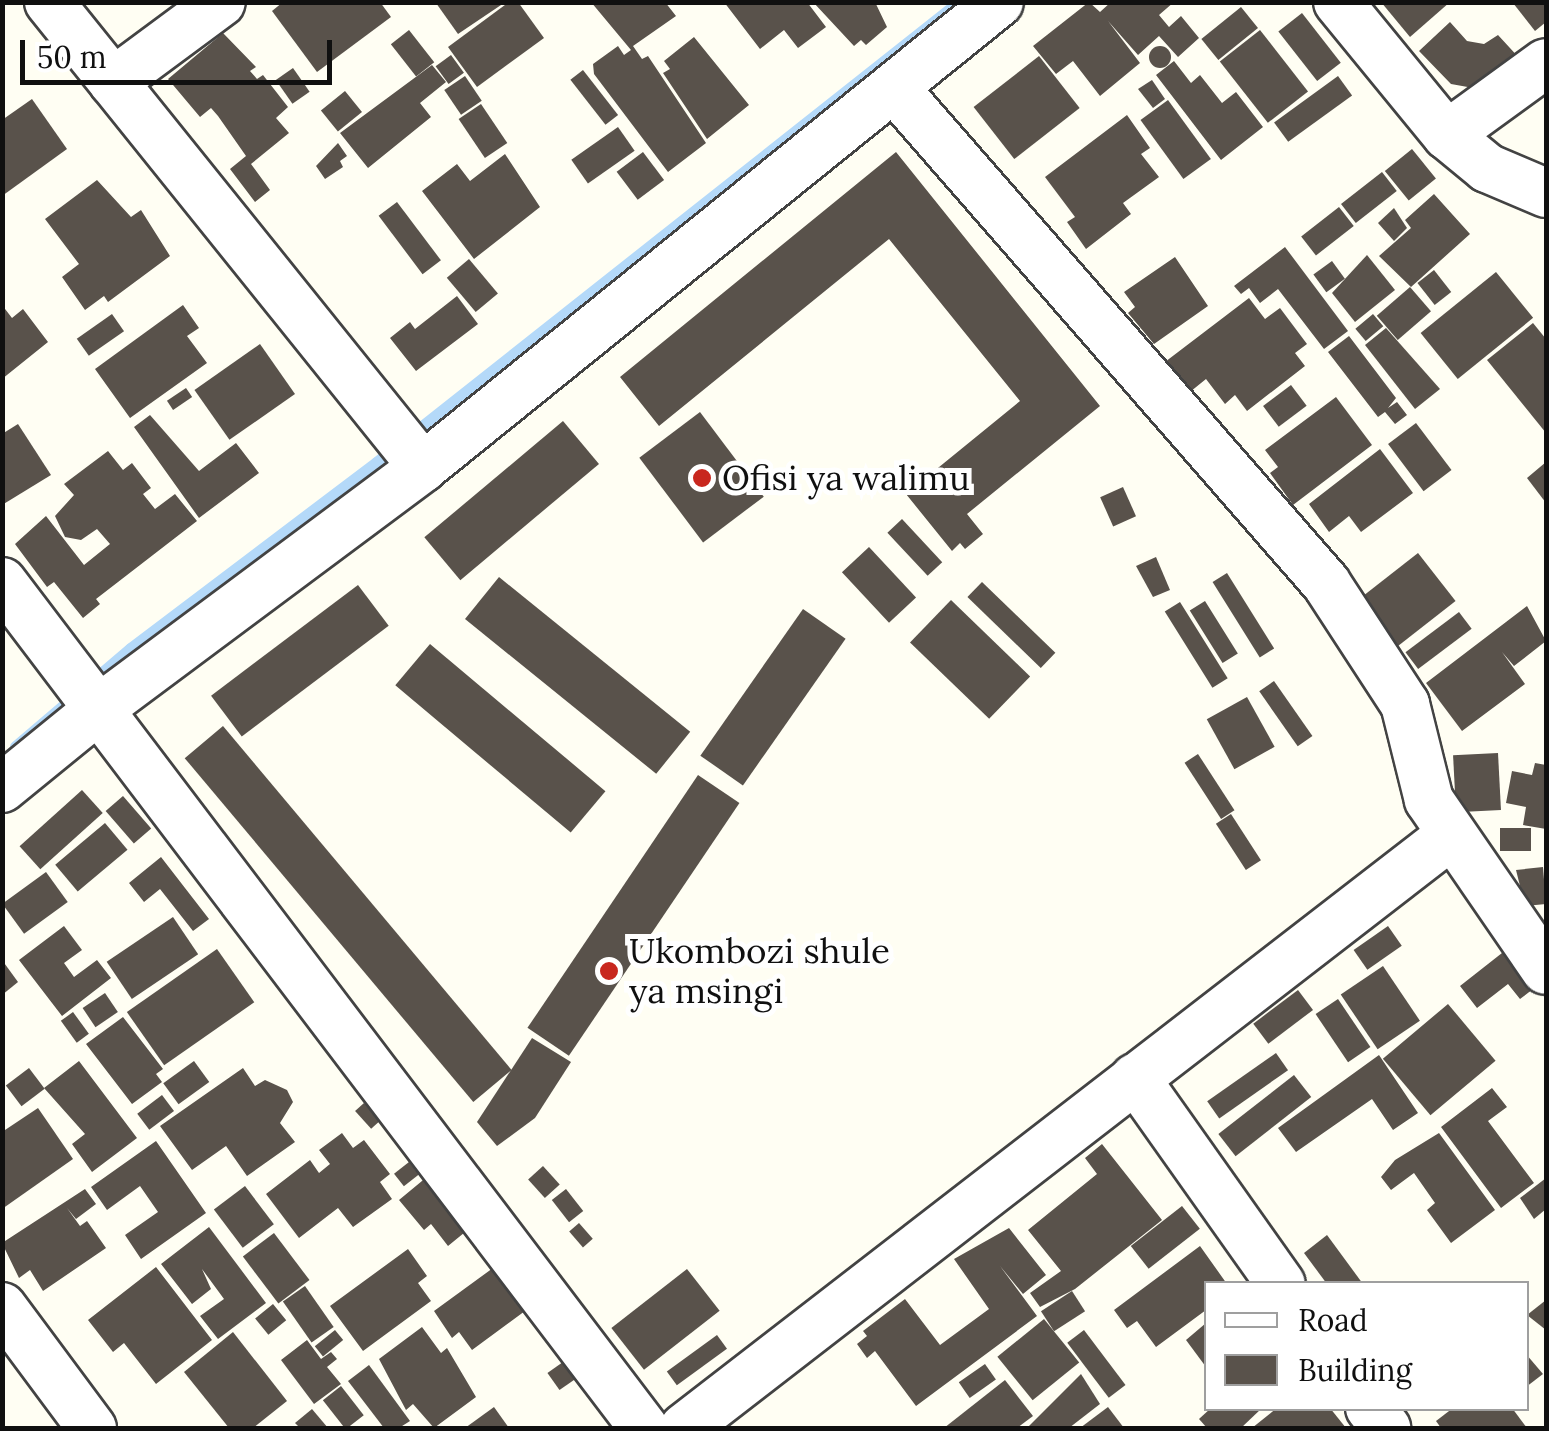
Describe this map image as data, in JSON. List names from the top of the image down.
{
  "places": ["Ofisi ya walimu", "Ukombozi shule ya msingi"],
  "legend": ["Road", "Building"],
  "scale_bar": "50 m"
}
